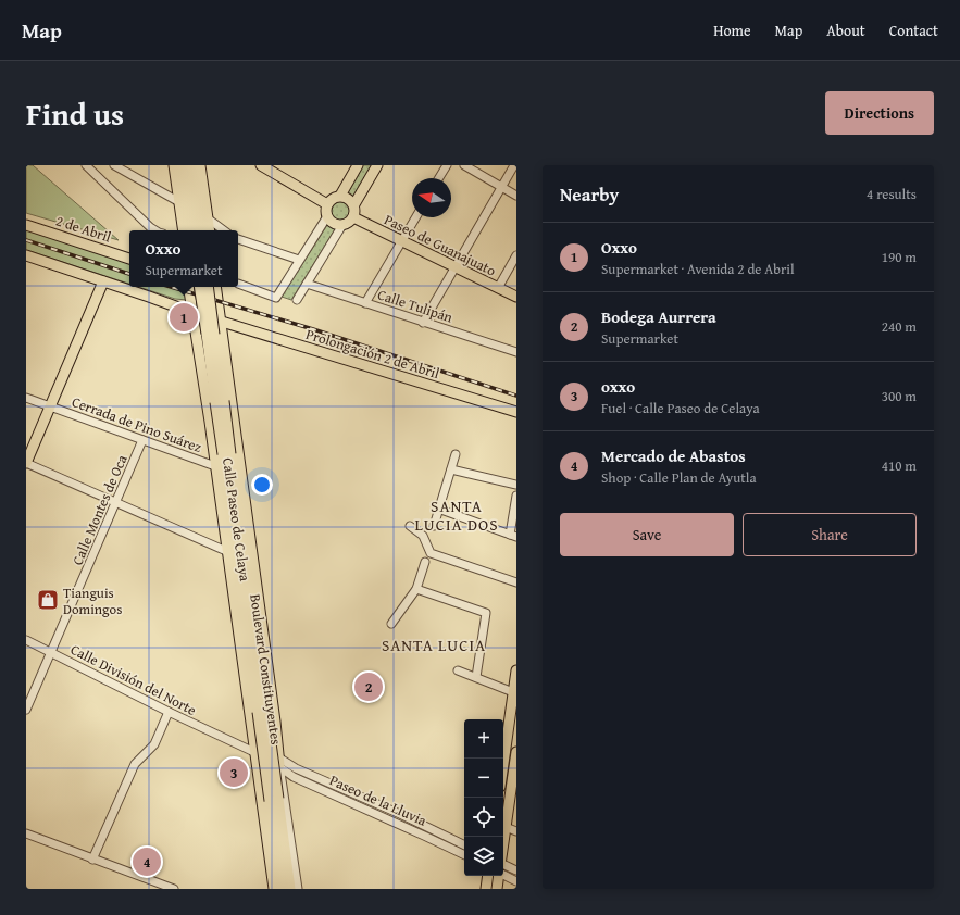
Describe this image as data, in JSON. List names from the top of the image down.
{
  "streets": {
    "main road": [
      "2 de Abril",
      "Paseo de Guanajuato",
      "Prolongación 2 de Abril",
      "Calle Paseo de Celaya",
      "Boulevard Constituyentes"
    ],
    "street": [
      "Calle Tulipán",
      "Cerrada de Pino Suárez",
      "Calle Montes de Oca",
      "Calle División del Norte",
      "Paseo de la Lluvia"
    ]
  },
  "crossings": [
    ["Prolongación 2 de Abril", "Calle Paseo de Celaya"],
    ["Cerrada de Pino Suárez", "Calle Montes de Oca"],
    ["Cerrada de Pino Suárez", "Calle Paseo de Celaya"],
    ["Calle Montes de Oca", "Calle División del Norte"],
    ["Calle Paseo de Celaya", "Boulevard Constituyentes"],
    ["Calle Paseo de Celaya", "Calle División del Norte"],
    ["Calle Paseo de Celaya", "Paseo de la Lluvia"],
    ["Calle División del Norte", "Paseo de la Lluvia"]
  ],
  "districts": ["SANTA LUCIA DOS", "SANTA LUCIA"],
  "places": {
    "shop": ["Tianguis Domingos"]
  },
  "north": "left",
  "page": {
    "header": "Map",
    "nav": [
      "Home",
      "Map",
      "About",
      "Contact"
    ],
    "title": "Find us",
    "buttons": [
      "Directions",
      ["Save", "Share"]
    ],
    "heading": ["Nearby", "4 results"],
    "list": [
      {
        "mark": "1",
        "name": "Oxxo",
        "note": "Supermarket · Avenida 2 de Abril",
        "value": "190 m"
      },
      {
        "mark": "2",
        "name": "Bodega Aurrera",
        "note": "Supermarket",
        "value": "240 m"
      },
      {
        "mark": "3",
        "name": "oxxo",
        "note": "Fuel · Calle Paseo de Celaya",
        "value": "300 m"
      },
      {
        "mark": "4",
        "name": "Mercado de Abastos",
        "note": "Shop · Calle Plan de Ayutla",
        "value": "410 m"
      }
    ],
    "popup": ["Oxxo", "Supermarket"],
    "pins": [
      "1",
      "2",
      "3",
      "4"
    ],
    "map_buttons": ["+", "−"]
  }
}
